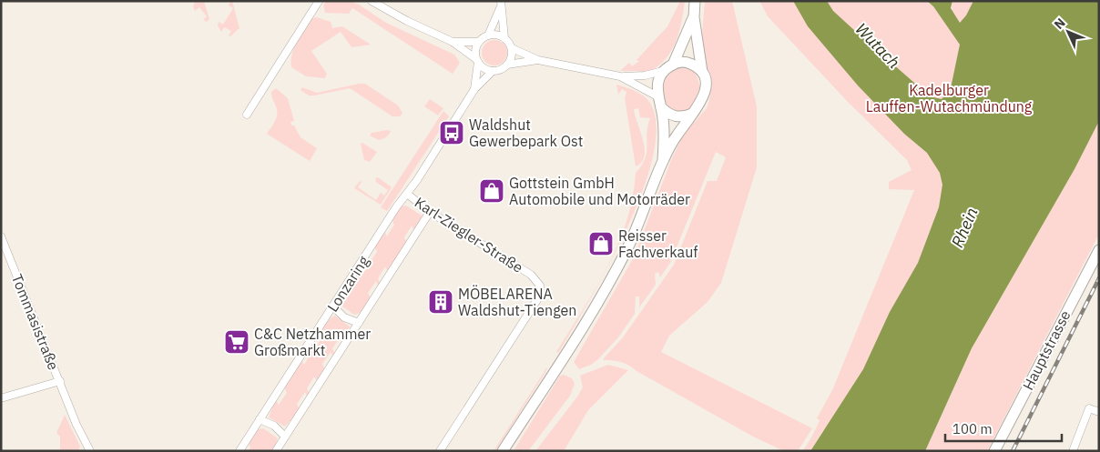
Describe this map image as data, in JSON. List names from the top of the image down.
{
  "streets": {
    "main road": ["Hauptstrasse"],
    "street": ["Karl-Ziegler-Straße", "Lonzaring", "Tommasistraße"]
  },
  "crossings": [
    ["Karl-Ziegler-Straße", "Lonzaring"]
  ],
  "water": ["Wutach", "Rhein"],
  "parks": ["Kadelburger Lauffen-Wutachmündung"],
  "places": {
    "bus stop": ["Waldshut Gewerbepark Ost"],
    "shop": ["Gottstein GmbH Automobile und Motorräder", "Reisser Fachverkauf"],
    "building": ["MÖBELARENA Waldshut-Tiengen"],
    "supermarket": ["C&C Netzhammer Großmarkt"]
  },
  "scale_bar": "100 m",
  "north": "top left"
}
